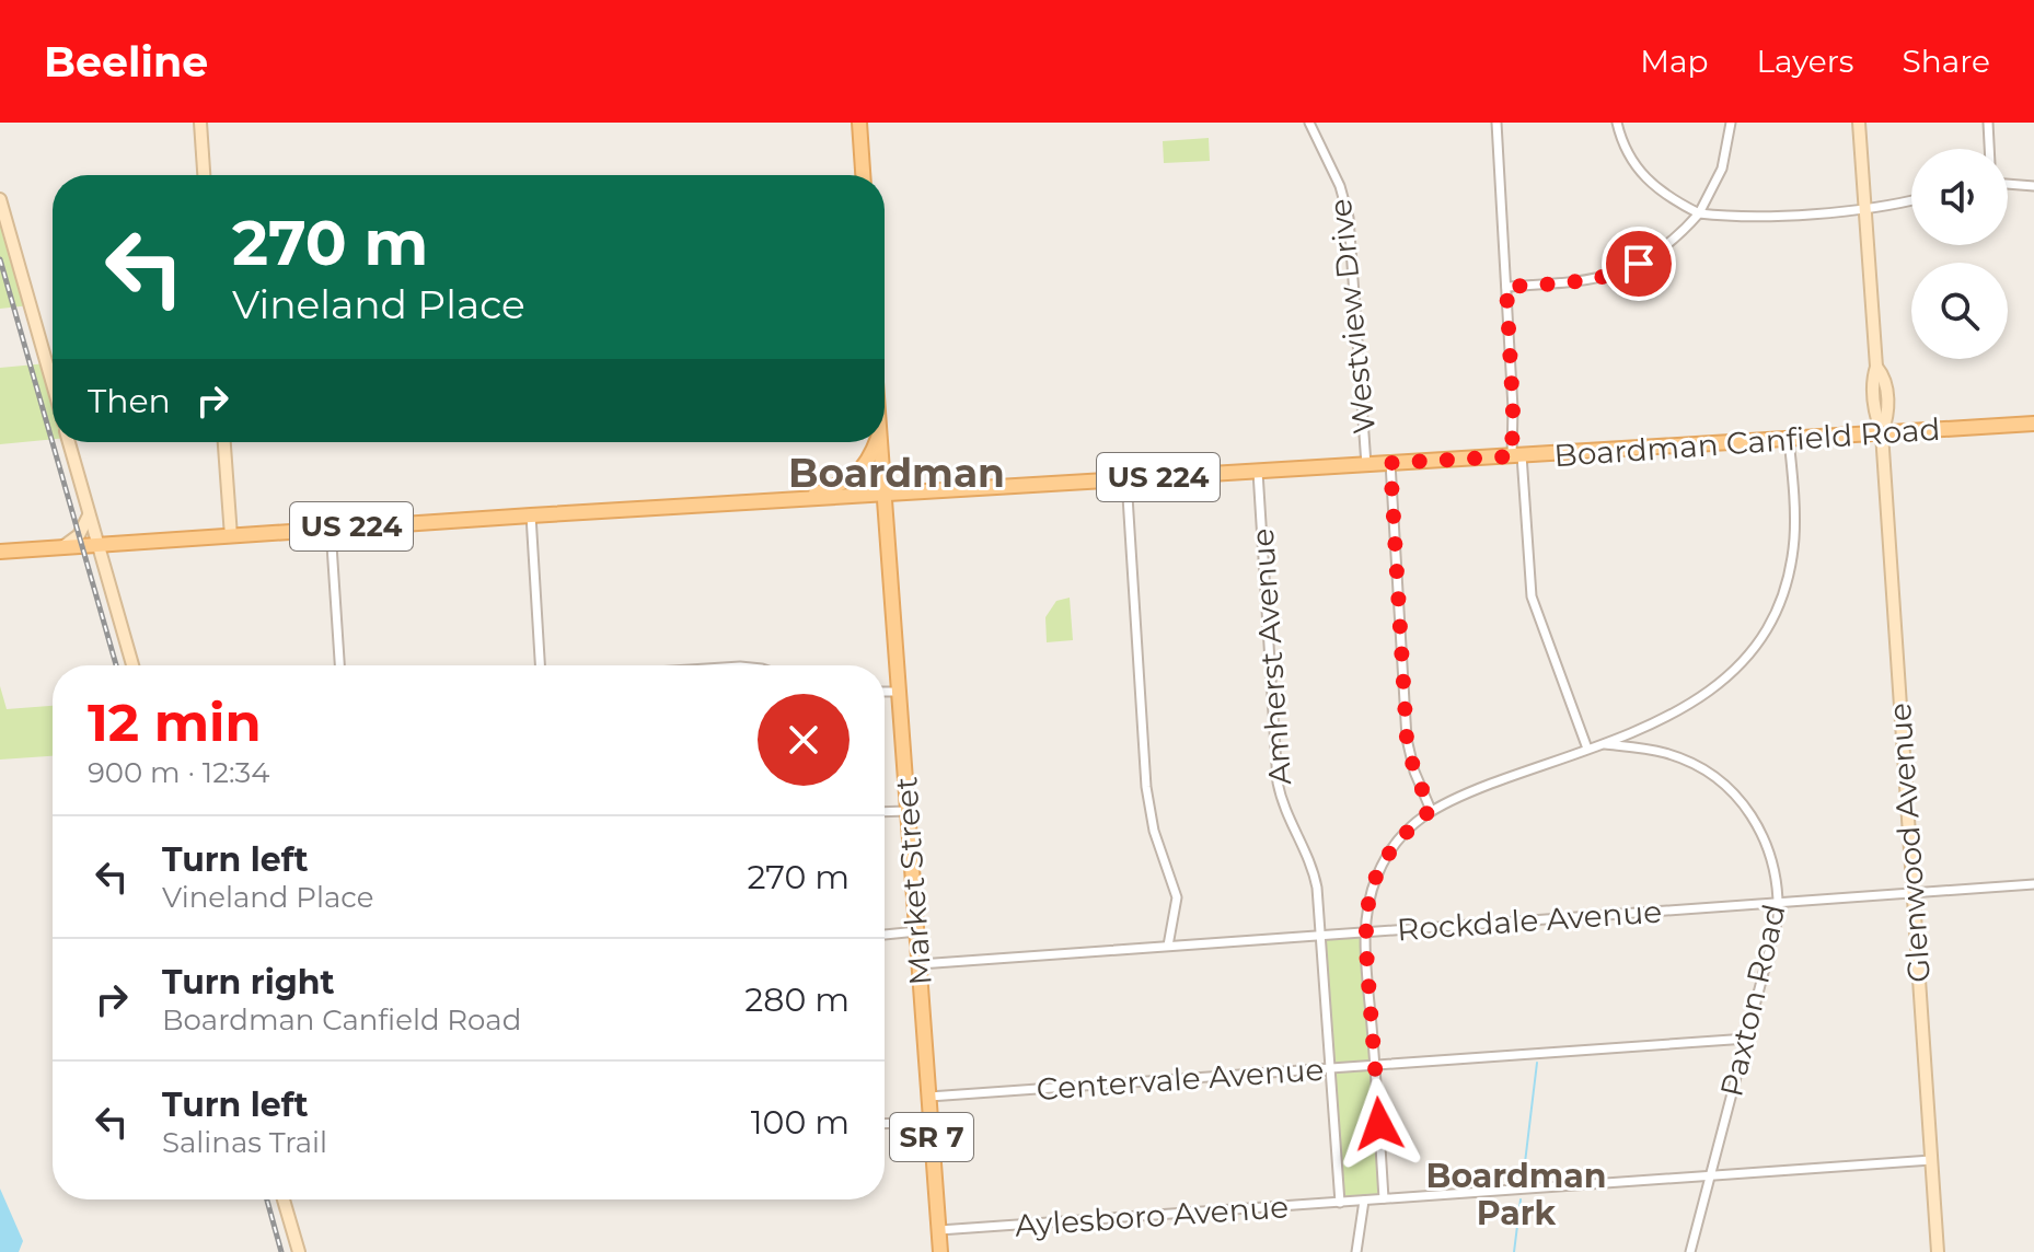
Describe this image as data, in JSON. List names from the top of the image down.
{
  "streets": {
    "main road": [
      "Boardman Canfield Road",
      "US 224",
      "Market Street",
      "SR 7"
    ],
    "street": [
      "Westview Drive",
      "Amherst Avenue",
      "Glenwood Avenue",
      "Rockdale Avenue",
      "Paxton Road",
      "Centervale Avenue",
      "Aylesboro Avenue"
    ]
  },
  "crossings": [
    ["Westview Drive", "Boardman Canfield Road"],
    ["Boardman Canfield Road", "US 224"],
    ["Boardman Canfield Road", "Amherst Avenue"],
    ["Boardman Canfield Road", "Glenwood Avenue"],
    ["Boardman Canfield Road", "Market Street"],
    ["US 224", "Market Street"],
    ["Amherst Avenue", "Rockdale Avenue"],
    ["Amherst Avenue", "Centervale Avenue"],
    ["Amherst Avenue", "Aylesboro Avenue"],
    ["Glenwood Avenue", "Rockdale Avenue"],
    ["Market Street", "Rockdale Avenue"],
    ["Market Street", "Centervale Avenue"],
    ["Market Street", "Aylesboro Avenue"],
    ["Rockdale Avenue", "Paxton Road"],
    ["Paxton Road", "Centervale Avenue"]
  ],
  "districts": ["Boardman", "Boardman Park"],
  "page": {
    "header": "Beeline",
    "nav": ["Map", "Layers", "Share"],
    "turn": ["270 m", "Vineland Place"],
    "then": "Then",
    "heading": ["12 min", "900 m · 12:34"],
    "list": [
      {
        "name": "Turn left",
        "note": "Vineland Place",
        "value": "270 m"
      },
      {
        "name": "Turn right",
        "note": "Boardman Canfield Road",
        "value": "280 m"
      },
      {
        "name": "Turn left",
        "note": "Salinas Trail",
        "value": "100 m"
      }
    ]
  }
}
